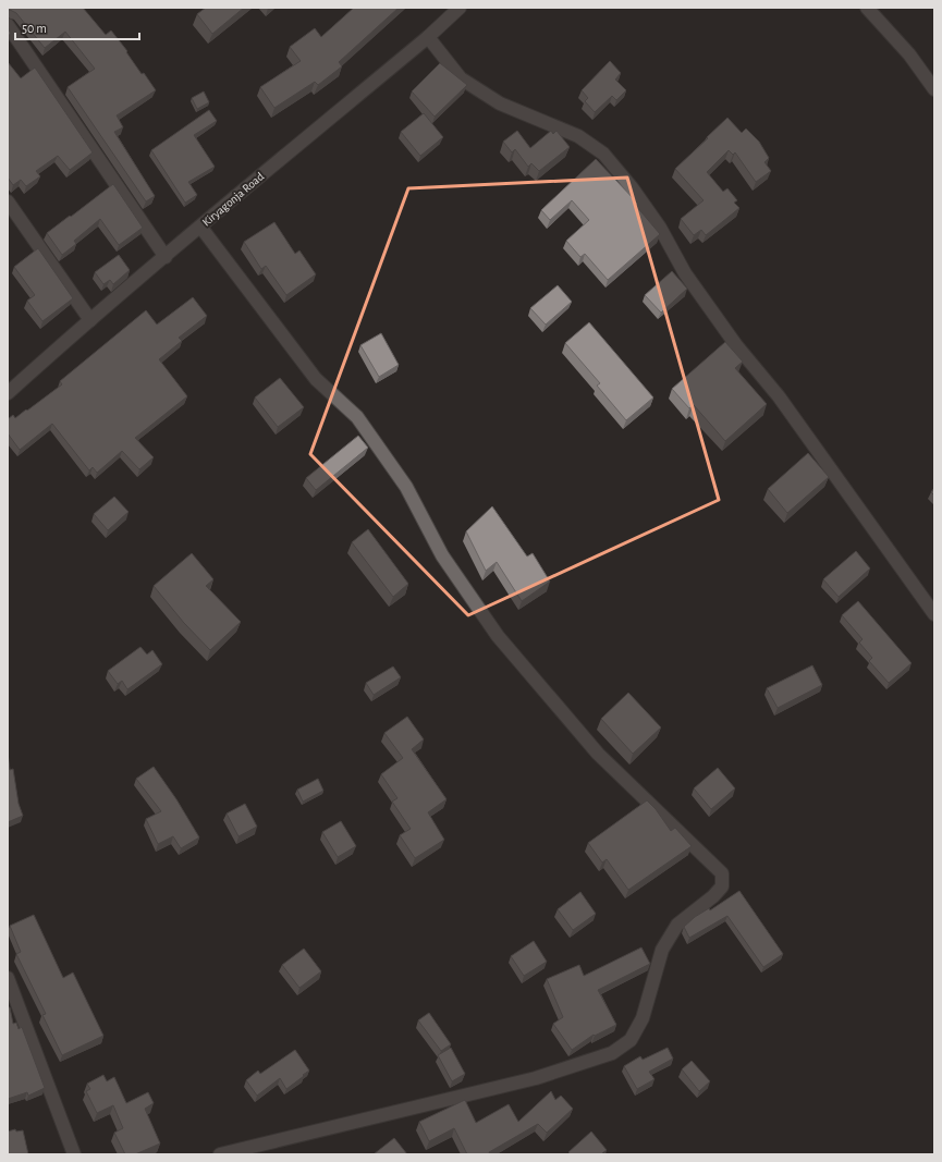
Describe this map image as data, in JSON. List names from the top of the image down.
{
  "streets": {
    "street": ["Kiryagonja Road"]
  },
  "scale_bar": "50 m"
}
